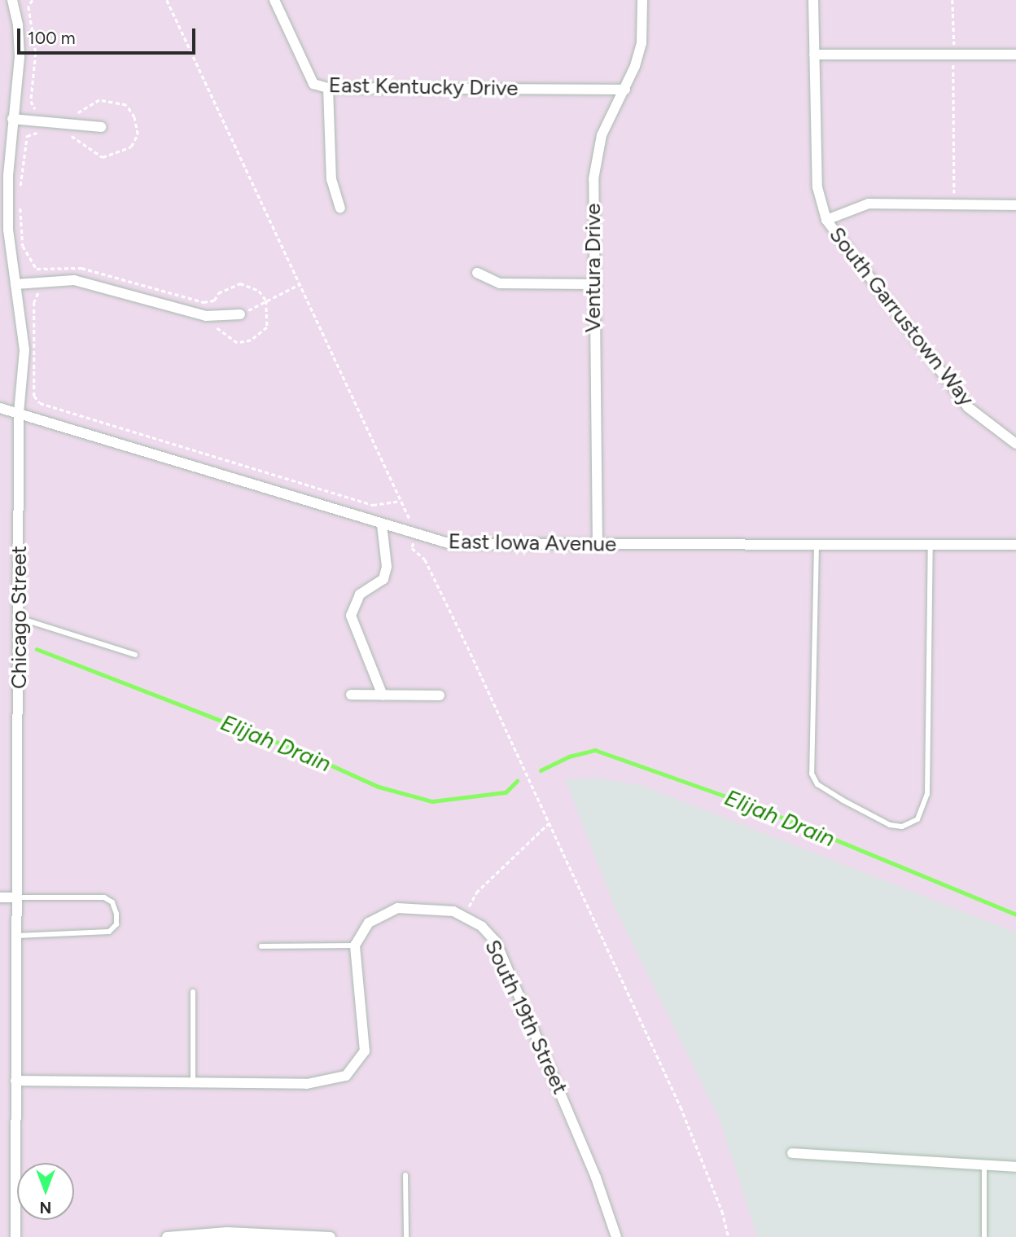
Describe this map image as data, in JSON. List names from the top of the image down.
{
  "streets": {
    "street": [
      "East Kentucky Drive",
      "Ventura Drive",
      "South Garrustown Way",
      "East Iowa Avenue",
      "Chicago Street",
      "South 19th Street"
    ]
  },
  "crossings": [
    ["East Kentucky Drive", "Ventura Drive"],
    ["Ventura Drive", "East Iowa Avenue"],
    ["East Iowa Avenue", "Chicago Street"]
  ],
  "water": ["Elijah Drain"],
  "scale_bar": "100 m",
  "north": "bottom"
}
